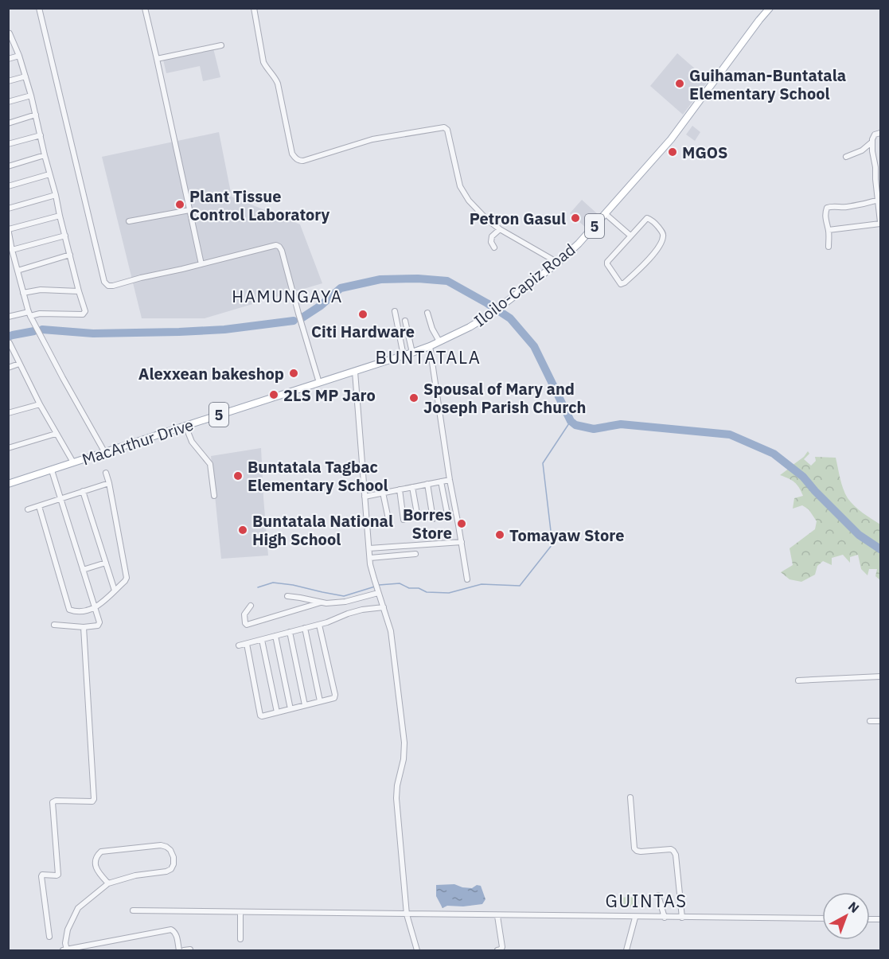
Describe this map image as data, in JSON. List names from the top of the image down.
{
  "streets": {
    "main road": ["5", "Iloilo-Capiz Road", "MacArthur Drive"]
  },
  "crossings": [
    ["Iloilo-Capiz Road", "MacArthur Drive"]
  ],
  "districts": ["HAMUNGAYA", "BUNTATALA", "GUINTAS"],
  "places": [
    "Guihaman-Buntatala Elementary School",
    "MGOS",
    "Plant Tissue Control Laboratory",
    "Petron Gasul",
    "Citi Hardware",
    "Alexxean bakeshop",
    "2LS MP Jaro",
    "Spousal of Mary and Joseph Parish Church",
    "Buntatala Tagbac Elementary School",
    "Borres Store",
    "Buntatala National High School",
    "Tomayaw Store"
  ],
  "north": "top right"
}
